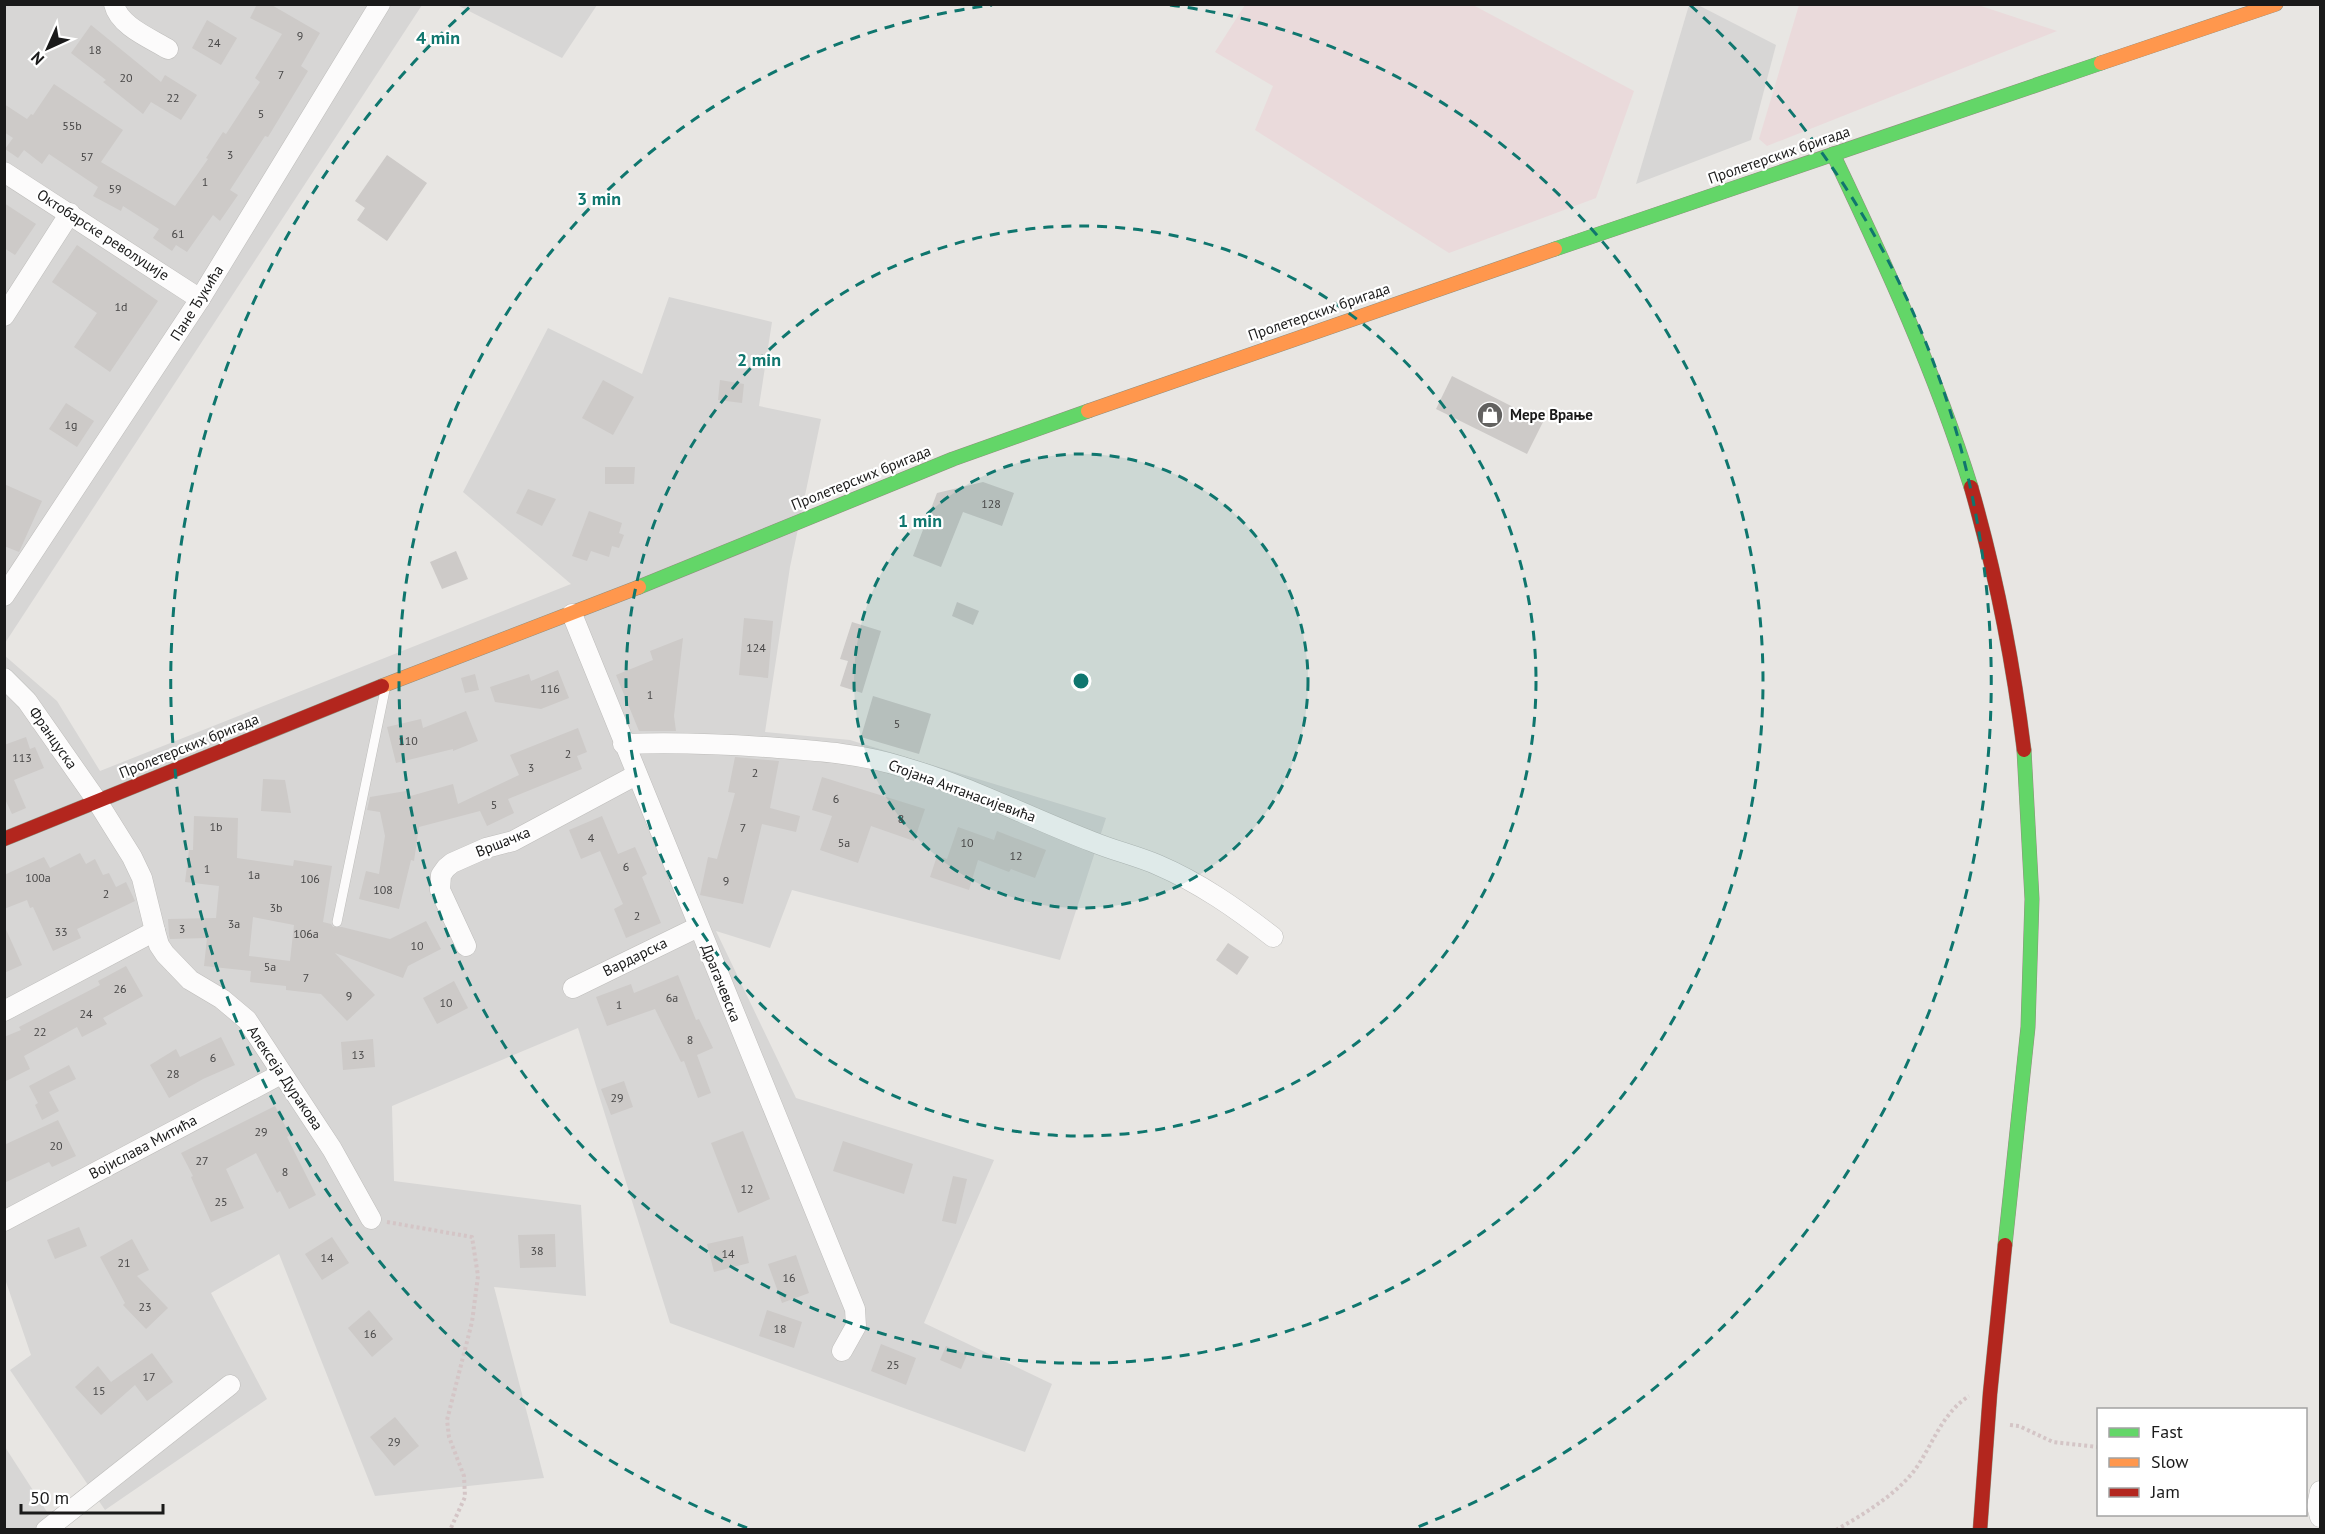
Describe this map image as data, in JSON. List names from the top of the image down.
{
  "streets": {
    "street": [
      "Пролетерских бригада",
      "Октобарске револуције",
      "Пане Ђукића",
      "Француска",
      "Стојана Антанасијевића",
      "Вршачка",
      "Вардарска",
      "Драгачевска",
      "Алексеја Дуракова",
      "Војислава Митића"
    ]
  },
  "crossings": [
    ["Пролетерских бригада", "Француска"],
    ["Пролетерских бригада", "Драгачевска"],
    ["Пролетерских бригада", "Алексеја Дуракова"],
    ["Октобарске револуције", "Пане Ђукића"],
    ["Француска", "Алексеја Дуракова"],
    ["Стојана Антанасијевића", "Драгачевска"],
    ["Вршачка", "Драгачевска"],
    ["Вардарска", "Драгачевска"],
    ["Алексеја Дуракова", "Војислава Митића"]
  ],
  "places": {
    "shop": ["Мере Врање"]
  },
  "house_numbers": [
    "9",
    "24",
    "18",
    "7",
    "20",
    "22",
    "5",
    "55b",
    "3",
    "57",
    "1",
    "59",
    "61",
    "1d",
    "1g",
    "128",
    "124",
    "116",
    "1",
    "5",
    "110",
    "2",
    "113",
    "3",
    "2",
    "6",
    "5",
    "8",
    "1b",
    "7",
    "4",
    "5a",
    "10",
    "12",
    "6",
    "1",
    "1a",
    "100a",
    "106",
    "9",
    "108",
    "2",
    "3b",
    "2",
    "3a",
    "3",
    "33",
    "106a",
    "10",
    "5a",
    "7",
    "26",
    "9",
    "6a",
    "10",
    "1",
    "24",
    "22",
    "8",
    "13",
    "6",
    "28",
    "29",
    "29",
    "20",
    "27",
    "8",
    "12",
    "25",
    "38",
    "14",
    "14",
    "21",
    "16",
    "23",
    "18",
    "16",
    "25",
    "17",
    "15",
    "29"
  ],
  "legend": ["Fast", "Slow", "Jam"],
  "scale_bar": "50 m",
  "north": "bottom left",
  "rings": [
    "4 min",
    "3 min",
    "2 min",
    "1 min"
  ]
}
